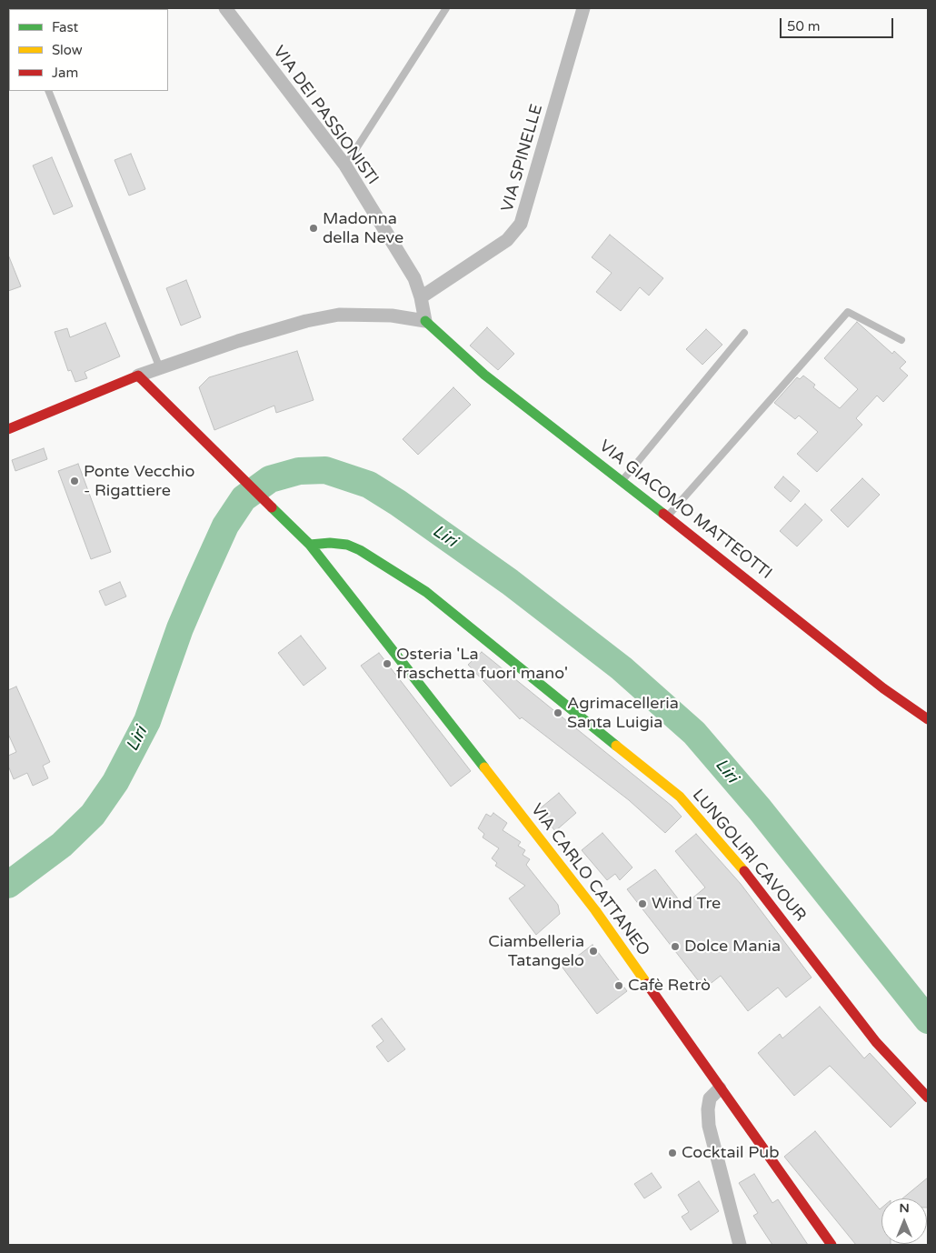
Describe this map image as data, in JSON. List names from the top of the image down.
{
  "streets": {
    "street": [
      "VIA DEI PASSIONISTI",
      "VIA SPINELLE",
      "VIA GIACOMO MATTEOTTI",
      "LUNGOLIRI CAVOUR",
      "VIA CARLO CATTANEO"
    ]
  },
  "crossings": [
    ["VIA DEI PASSIONISTI", "VIA SPINELLE"],
    ["VIA DEI PASSIONISTI", "VIA GIACOMO MATTEOTTI"],
    ["LUNGOLIRI CAVOUR", "VIA CARLO CATTANEO"]
  ],
  "water": ["Liri"],
  "places": [
    "Madonna della Neve",
    "Ponte Vecchio - Rigattiere",
    "Osteria 'La fraschetta fuori mano'",
    "Agrimacelleria Santa Luigia",
    "Wind Tre",
    "Dolce Mania",
    "Ciambelleria Tatangelo",
    "Cafè Retrò",
    "Cocktail Pub"
  ],
  "legend": ["Fast", "Slow", "Jam"],
  "scale_bar": "50 m",
  "north": "top"
}
